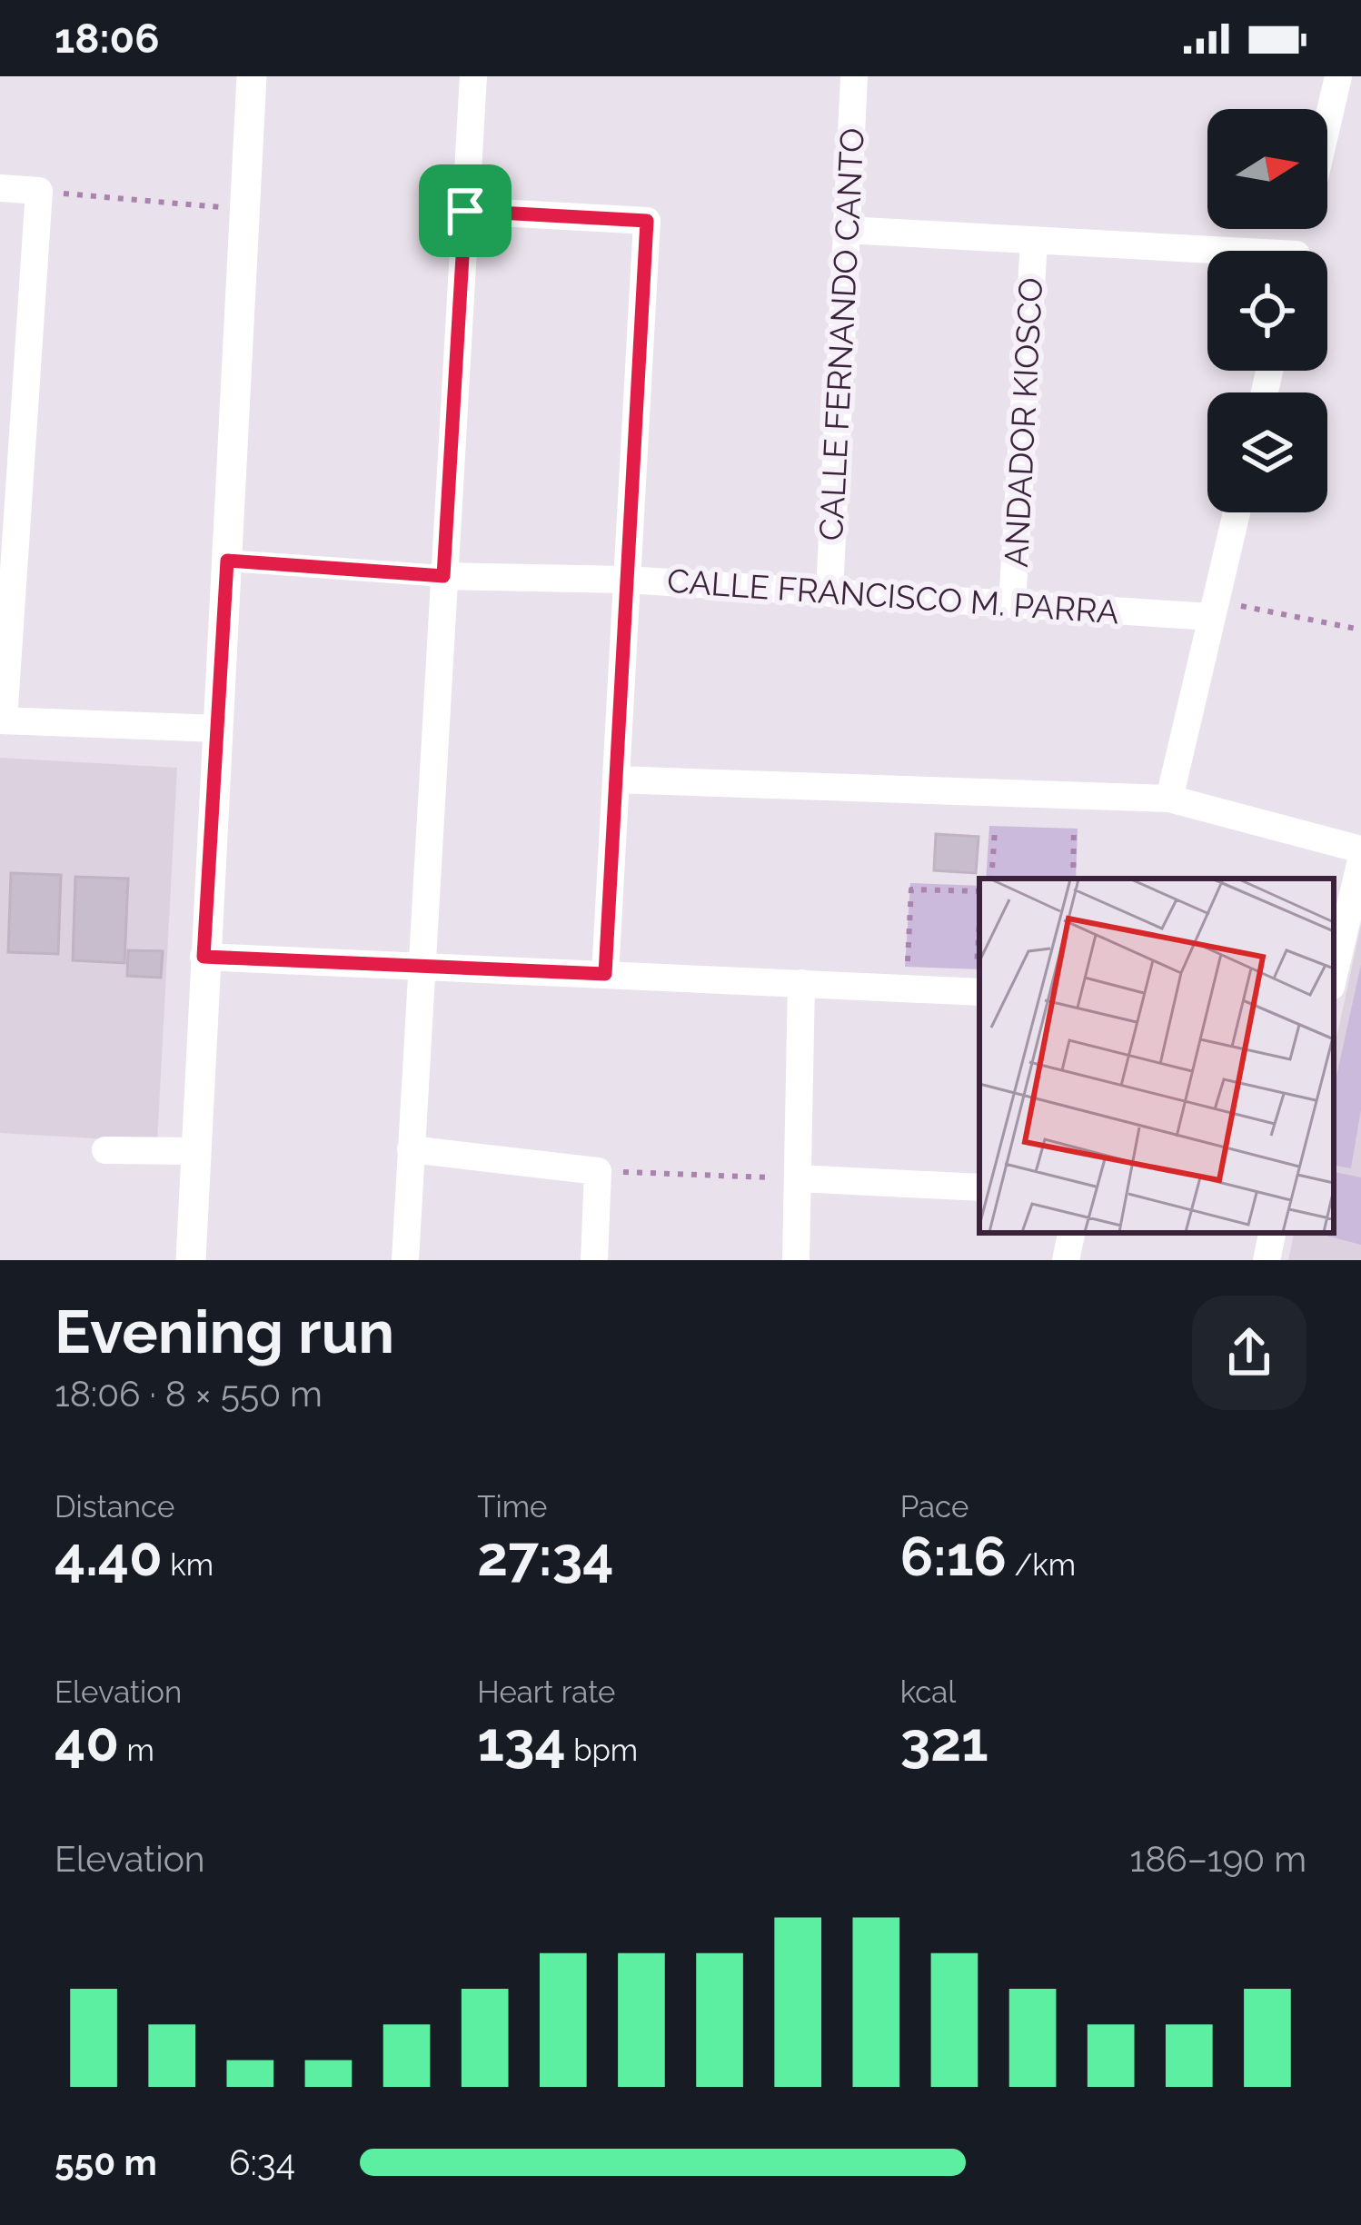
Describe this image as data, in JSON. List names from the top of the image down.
{
  "streets": {
    "street": ["CALLE FERNANDO CANTO", "ANDADOR KIOSCO", "CALLE FRANCISCO M. PARRA"]
  },
  "crossings": [
    ["CALLE FERNANDO CANTO", "CALLE FRANCISCO M. PARRA"],
    ["ANDADOR KIOSCO", "CALLE FRANCISCO M. PARRA"]
  ],
  "north": "right",
  "page": {
    "status": "18:06",
    "heading": ["Evening run", "18:06 · 8 × 550 m"],
    "stats": [
      ["Distance", "4.40 km"],
      ["Time", "27:34"],
      ["Pace", "6:16 /km"],
      ["Elevation", "40 m"],
      ["Heart rate", "134 bpm"],
      ["kcal", "321"]
    ],
    "chart": ["Elevation", "186–190 m"],
    "list": [
      {
        "name": "550 m",
        "note": "6:34"
      }
    ]
  }
}
